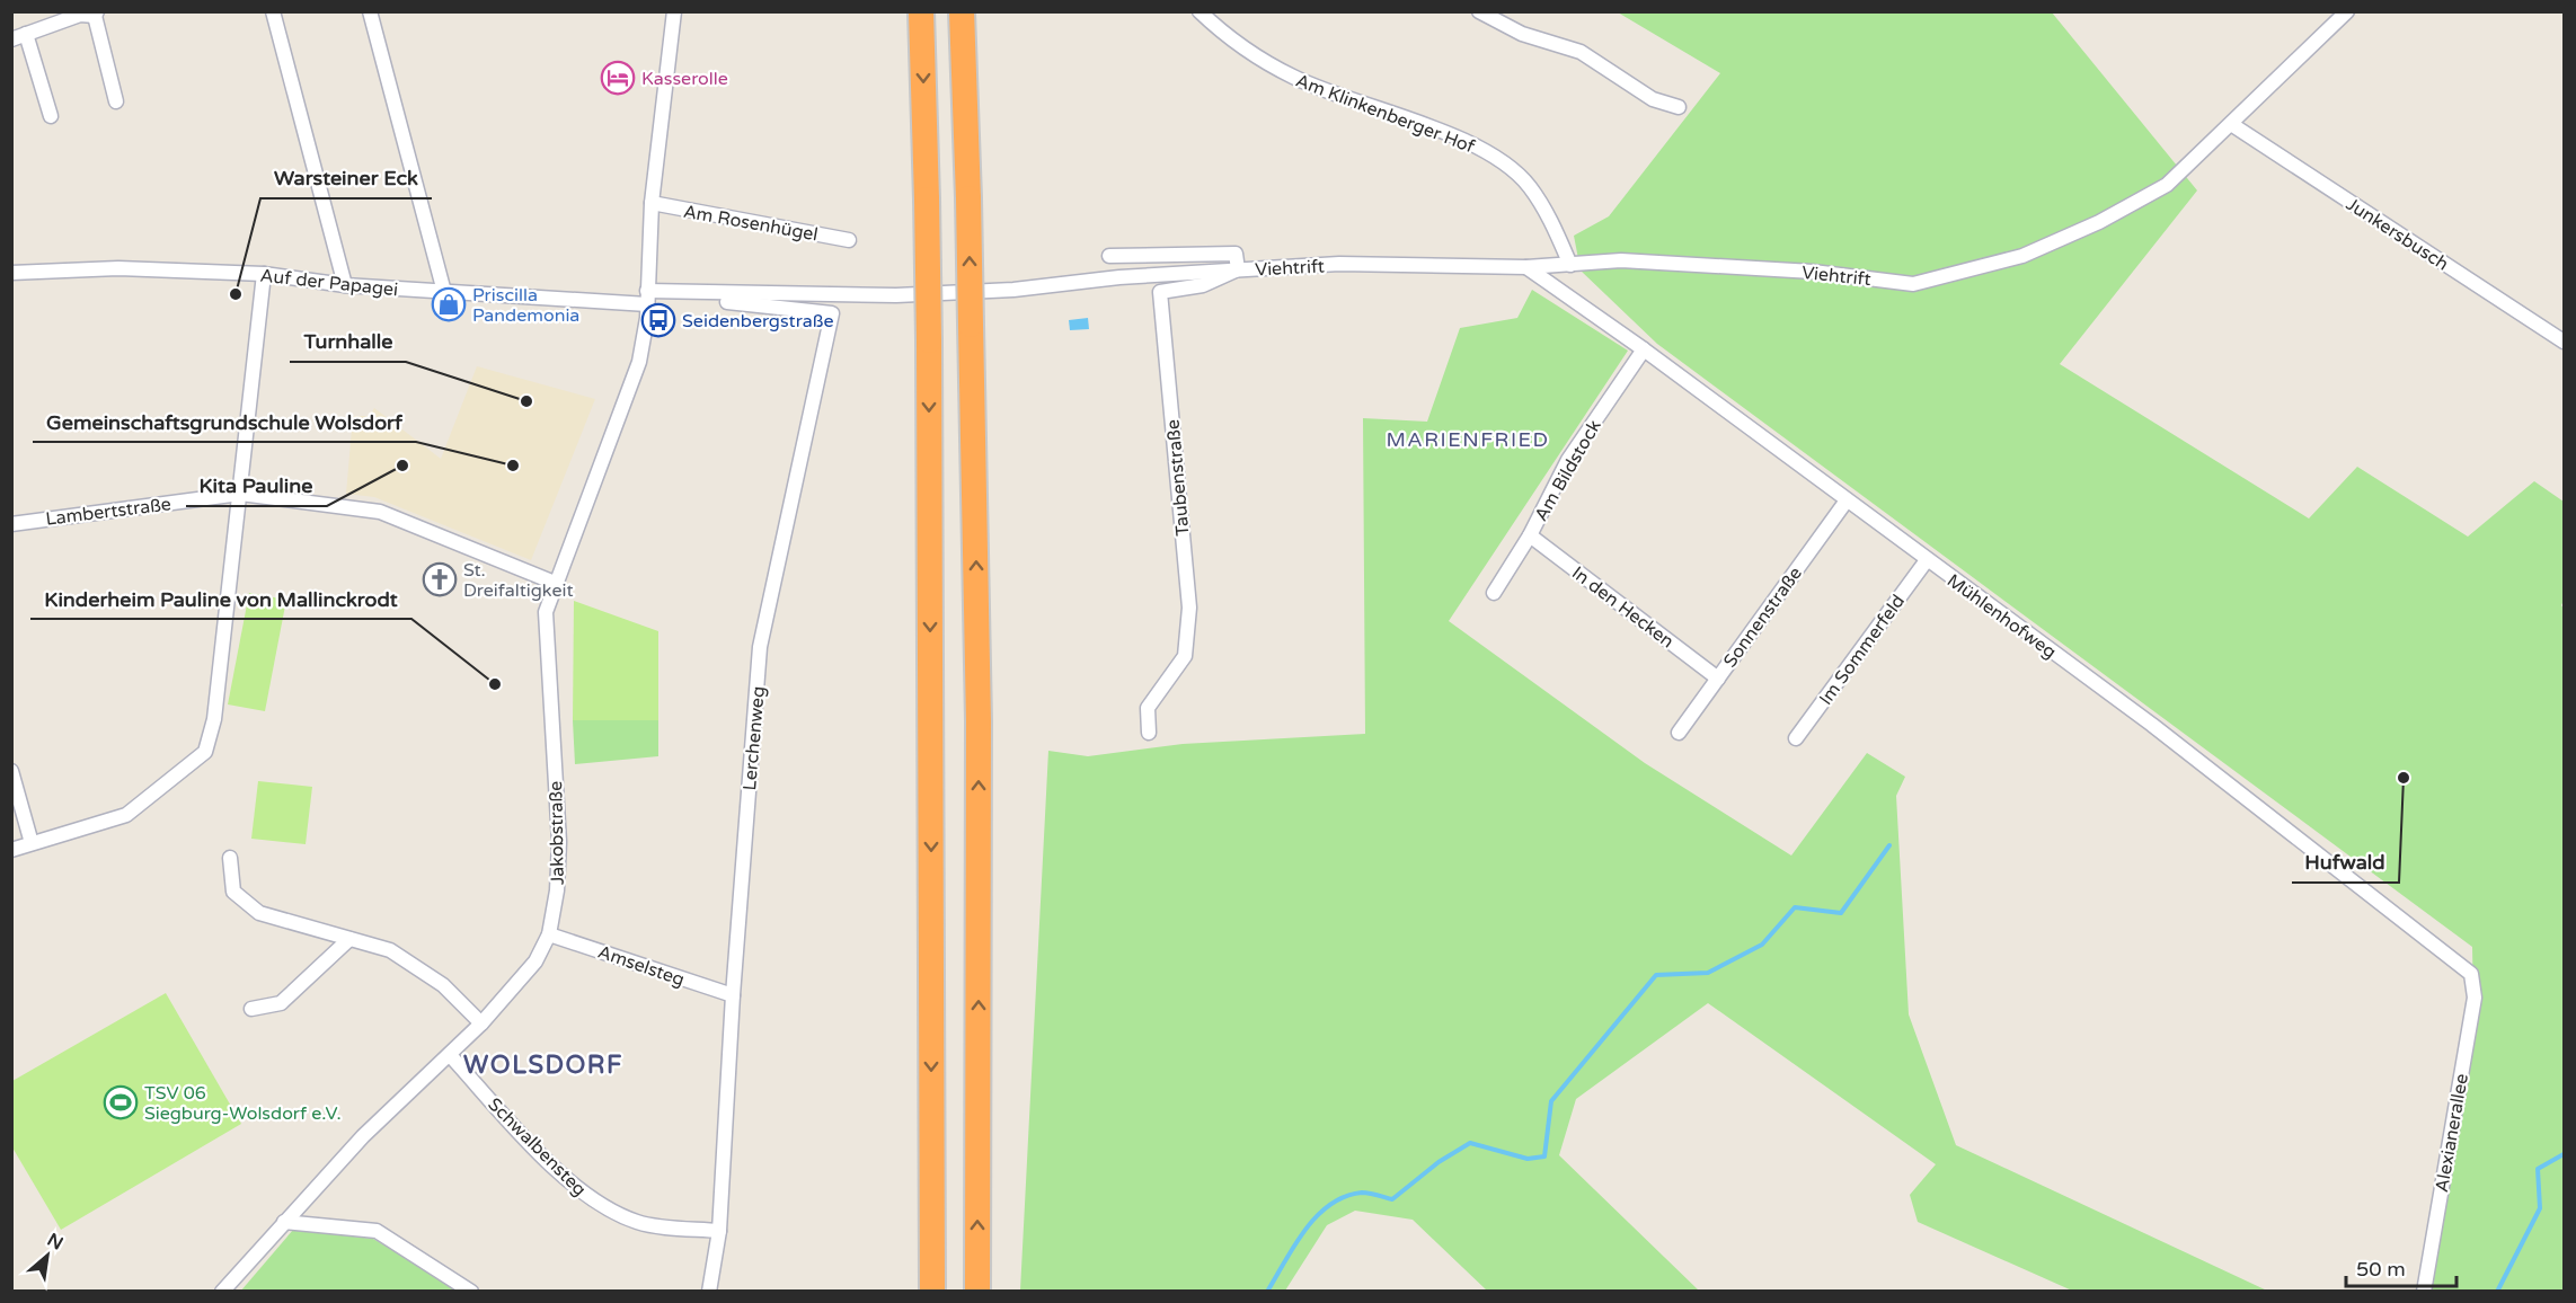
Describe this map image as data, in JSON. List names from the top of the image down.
{
  "streets": {
    "street": [
      "Am Klinkenberger Hof",
      "Am Rosenhügel",
      "Junkersbusch",
      "Viehtrift",
      "Auf der Papagei",
      "Am Bildstock",
      "Taubenstraße",
      "Lambertstraße",
      "In den Hecken",
      "Mühlenhofweg",
      "Sonnenstraße",
      "Im Sommerfeld",
      "Lerchenweg",
      "Jakobstraße",
      "Amselsteg",
      "Alexianerallee",
      "Schwalbensteg"
    ]
  },
  "crossings": [
    ["Am Klinkenberger Hof", "Viehtrift"],
    ["Junkersbusch", "Viehtrift"],
    ["Viehtrift", "Auf der Papagei"],
    ["Viehtrift", "Taubenstraße"],
    ["Viehtrift", "Mühlenhofweg"],
    ["Auf der Papagei", "Lerchenweg"],
    ["Auf der Papagei", "Jakobstraße"],
    ["Am Bildstock", "In den Hecken"],
    ["Am Bildstock", "Mühlenhofweg"],
    ["Lambertstraße", "Jakobstraße"],
    ["In den Hecken", "Sonnenstraße"],
    ["Mühlenhofweg", "Sonnenstraße"],
    ["Mühlenhofweg", "Im Sommerfeld"],
    ["Mühlenhofweg", "Alexianerallee"],
    ["Lerchenweg", "Amselsteg"],
    ["Lerchenweg", "Schwalbensteg"],
    ["Jakobstraße", "Amselsteg"],
    ["Jakobstraße", "Schwalbensteg"]
  ],
  "districts": ["MARIENFRIED", "WOLSDORF"],
  "places": {
    "hotel": ["Kasserolle"],
    "other": [
      "Warsteiner Eck",
      "Turnhalle",
      "Kita Pauline",
      "Gemeinschaftsgrundschule Wolsdorf",
      "Kinderheim Pauline von Mallinckrodt",
      "Hufwald"
    ],
    "shop": ["Priscilla Pandemonia"],
    "bus stop": ["Seidenbergstraße"],
    "church": ["St. Dreifaltigkeit"],
    "sports": ["TSV 06 Siegburg-Wolsdorf e.V."]
  },
  "scale_bar": "50 m",
  "north": "top right"
}
